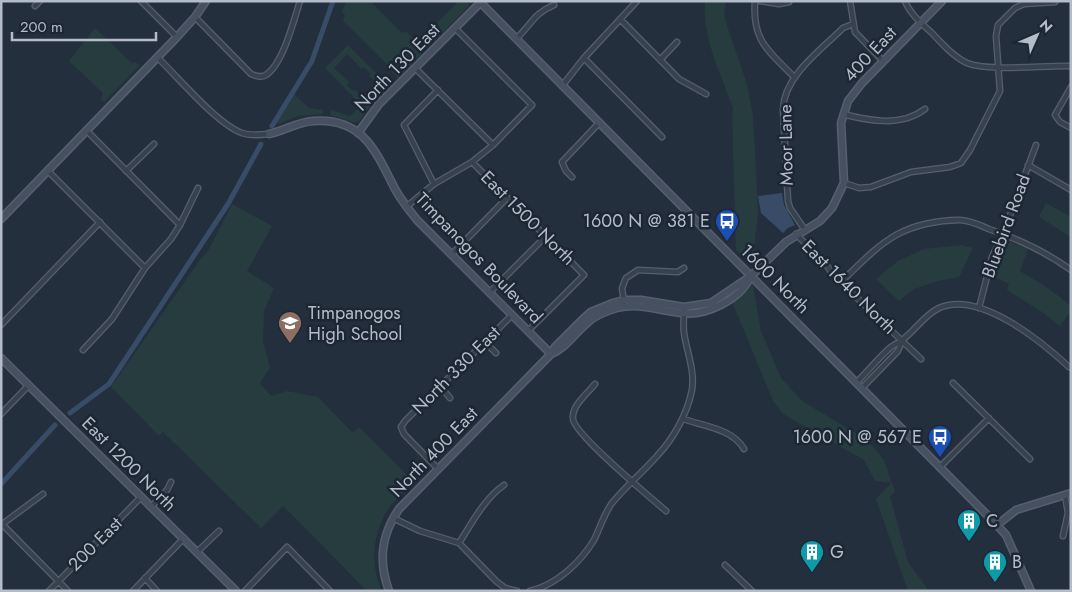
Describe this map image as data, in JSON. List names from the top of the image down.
{
  "streets": {
    "street": [
      "400 East",
      "North 130 East",
      "Moor Lane",
      "East 1500 North",
      "Bluebird Road",
      "Timpanogos Boulevard",
      "1600 North",
      "East 1640 North",
      "North 330 East",
      "North 400 East",
      "East 1200 North",
      "200 East"
    ]
  },
  "crossings": [
    ["400 East", "Moor Lane"],
    ["400 East", "Timpanogos Boulevard"],
    ["400 East", "1600 North"],
    ["400 East", "East 1640 North"],
    ["400 East", "North 400 East"],
    ["North 130 East", "Timpanogos Boulevard"],
    ["North 130 East", "1600 North"],
    ["East 1500 North", "Timpanogos Boulevard"],
    ["Timpanogos Boulevard", "North 330 East"],
    ["Timpanogos Boulevard", "North 400 East"],
    ["North 330 East", "North 400 East"],
    ["East 1200 North", "200 East"]
  ],
  "places": {
    "bus stop": ["1600 N @ 381 E", "1600 N @ 567 E"],
    "school or university": ["Timpanogos High School"],
    "building": ["C", "G", "B"]
  },
  "scale_bar": "200 m",
  "north": "top right"
}
